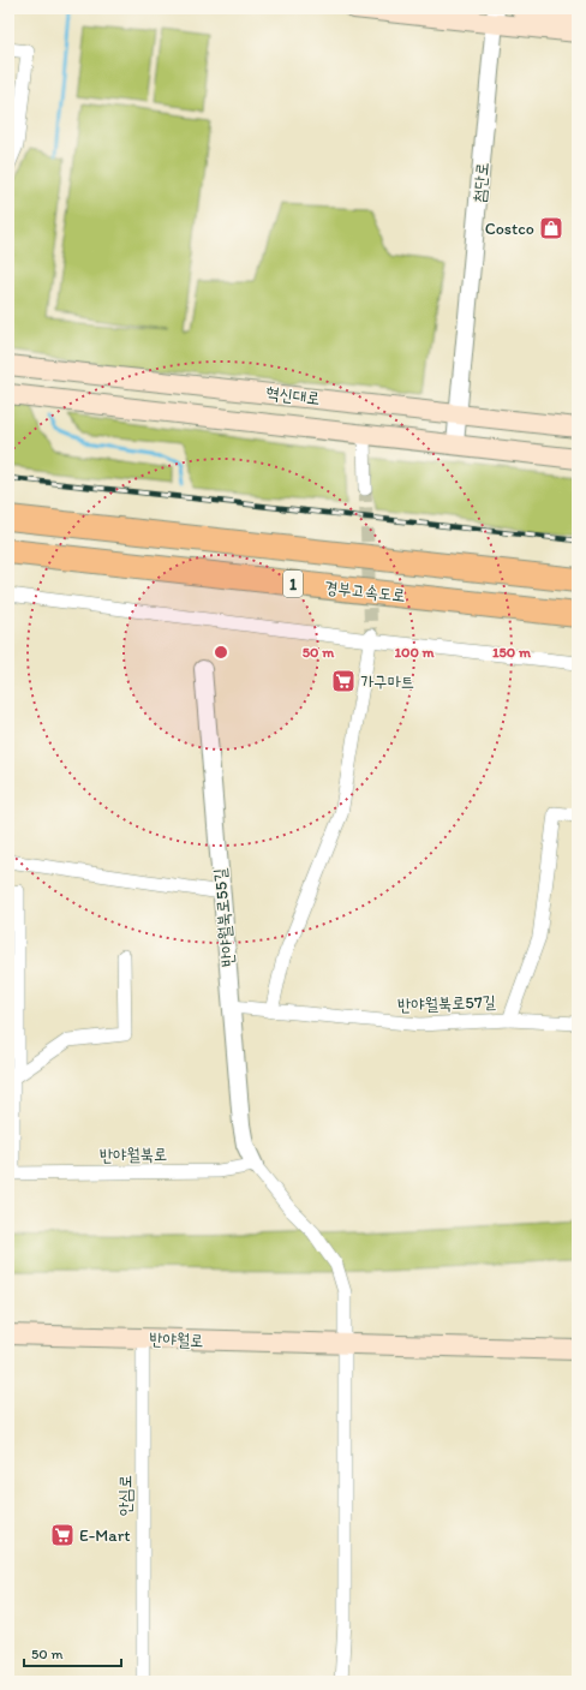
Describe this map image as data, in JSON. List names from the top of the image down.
{
  "streets": {
    "highway": ["1", "경부고속도로"],
    "main road": ["혁신대로", "반야월로"],
    "street": [
      "첨단로",
      "반야월북로55길",
      "반야월북로57길",
      "반야월북로",
      "안심로"
    ]
  },
  "crossings": [
    ["첨단로", "혁신대로"],
    ["반야월북로55길", "반야월북로57길"],
    ["반야월북로55길", "반야월북로"],
    ["반야월로", "안심로"]
  ],
  "places": {
    "shop": ["Costco"],
    "supermarket": ["가구마트", "E-Mart"]
  },
  "scale_bar": "50 m",
  "rings": ["50 m", "100 m", "150 m"]
}
